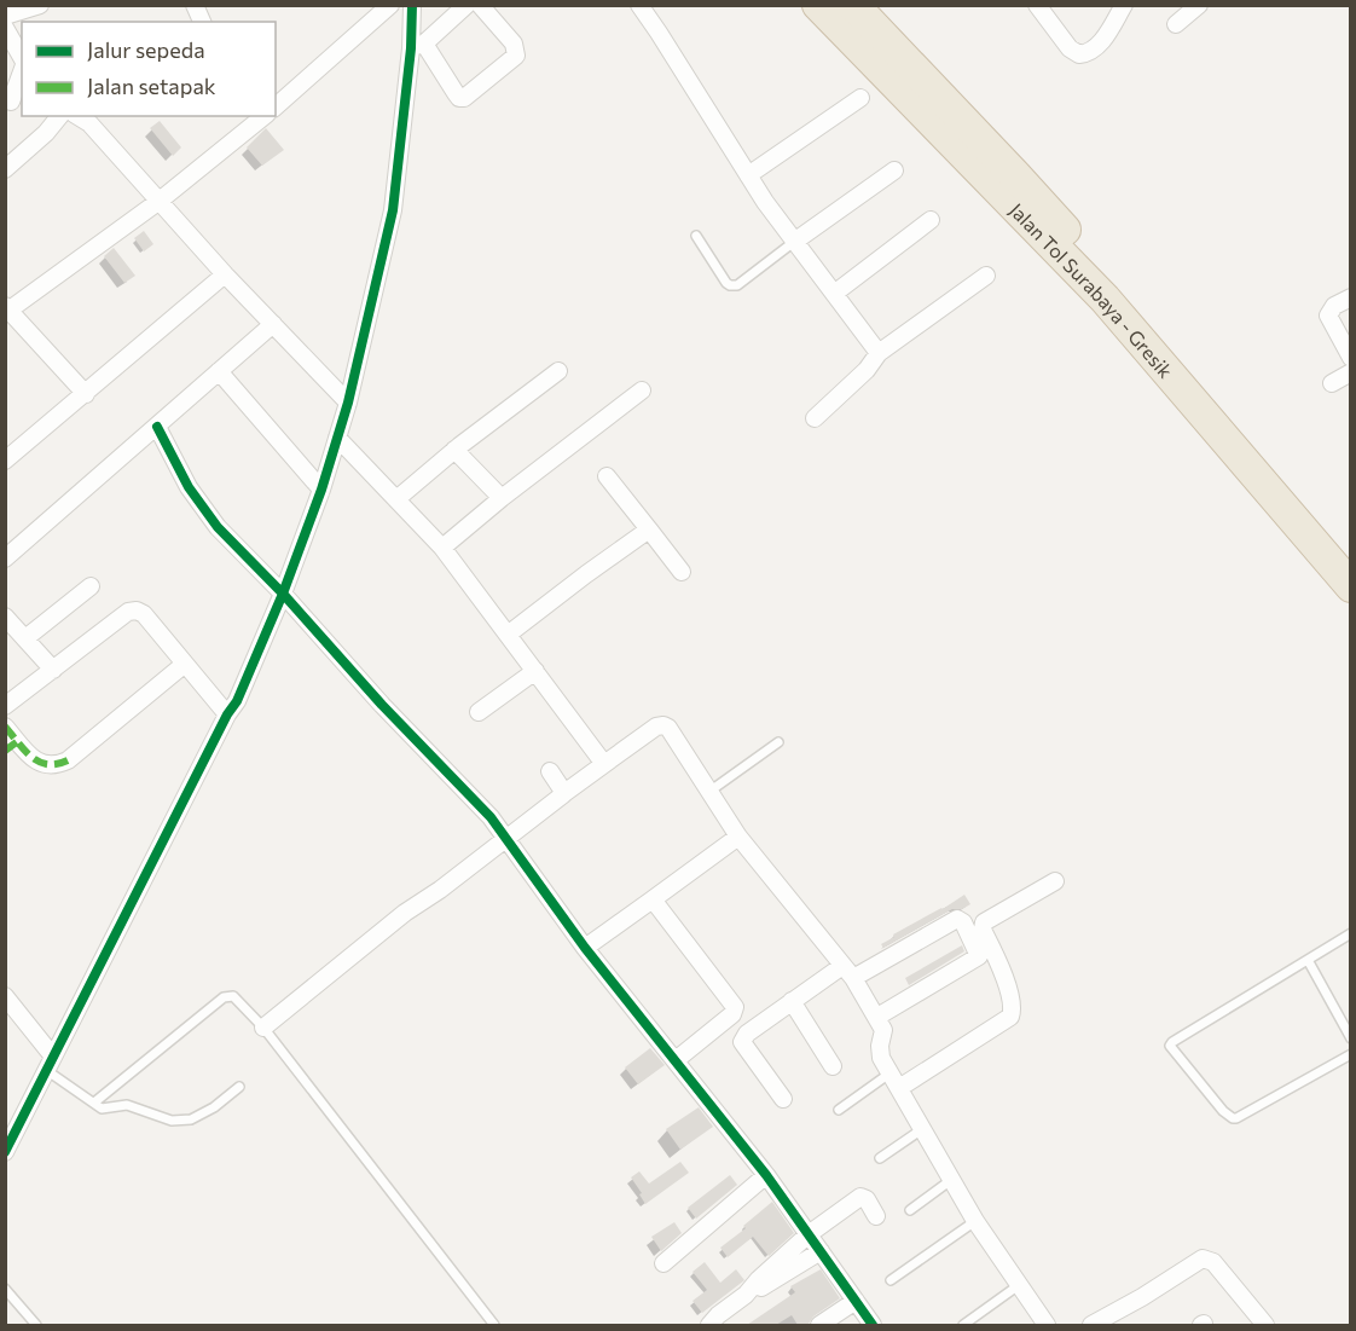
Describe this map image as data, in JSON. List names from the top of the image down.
{
  "streets": {
    "highway": ["Jalan Tol Surabaya - Gresik"]
  },
  "legend": ["Jalur sepeda", "Jalan setapak"]
}
